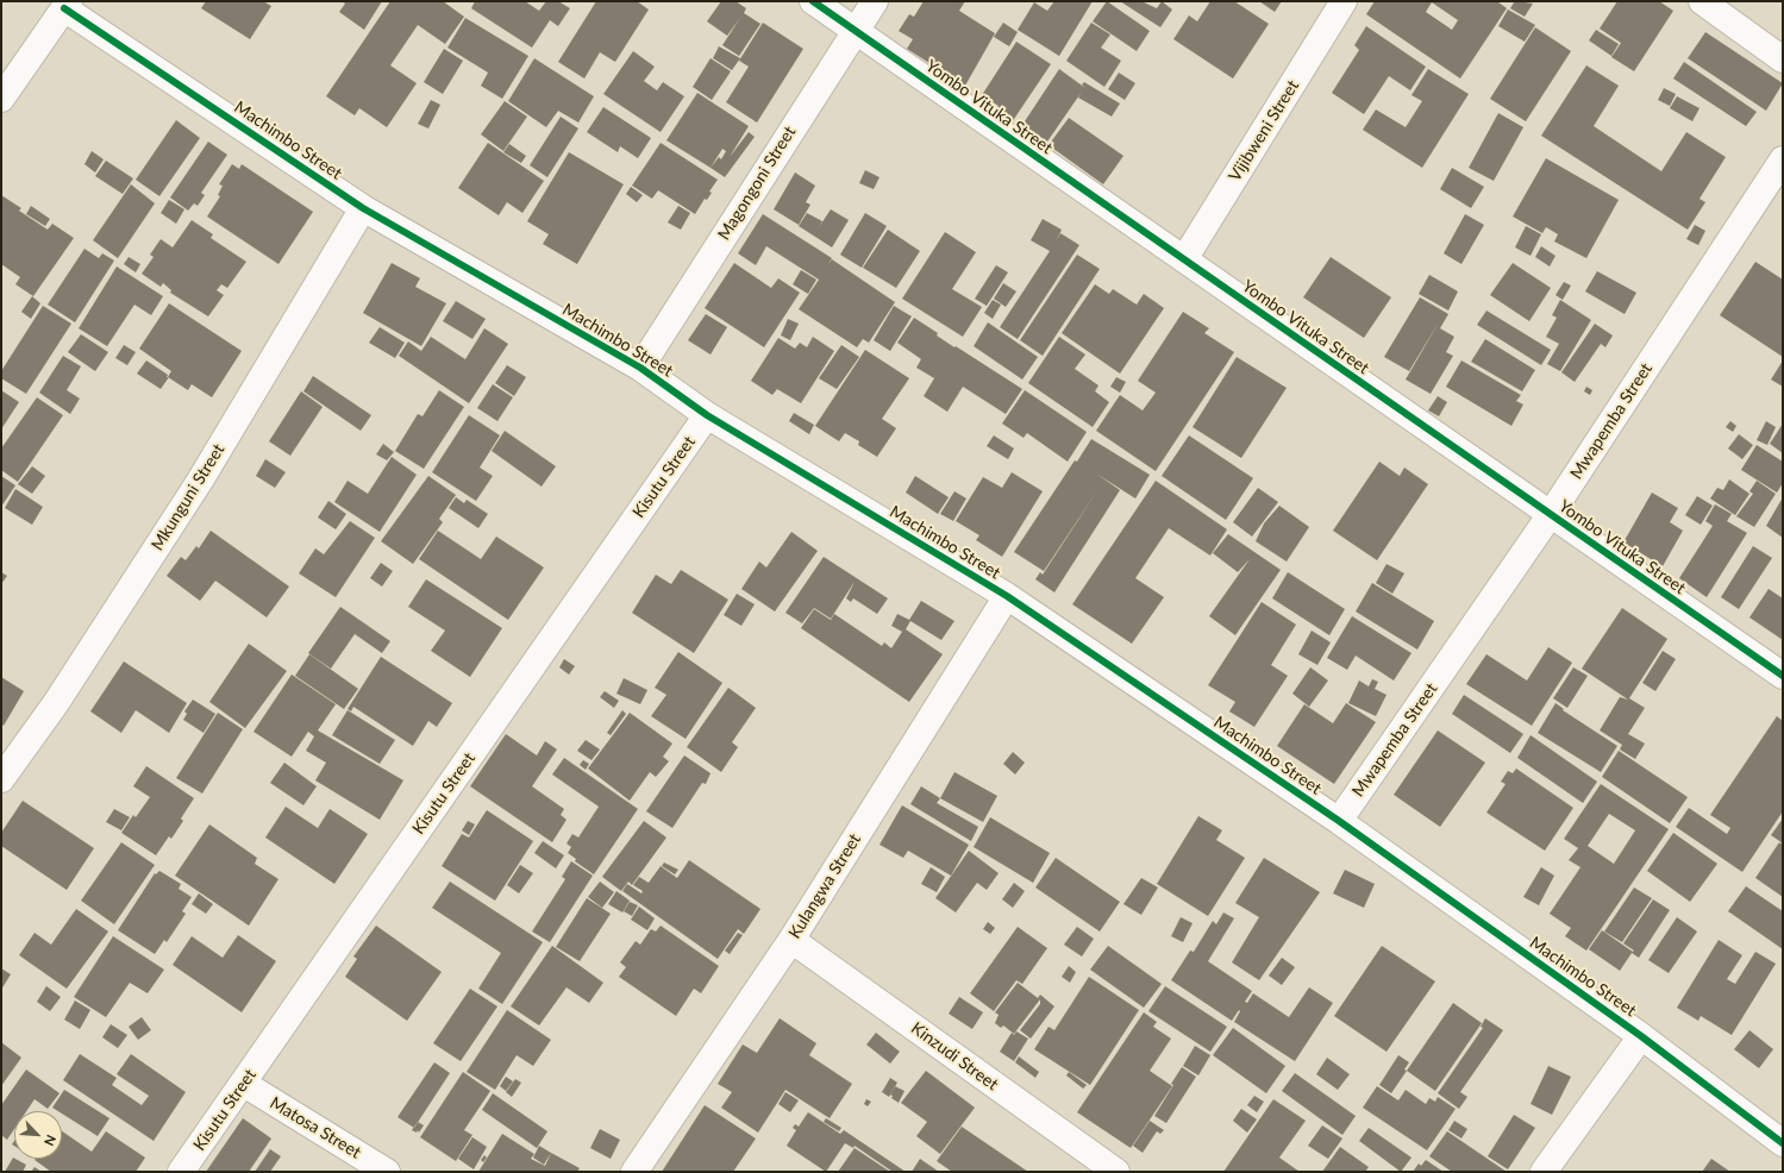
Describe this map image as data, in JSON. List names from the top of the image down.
{
  "streets": {
    "street": [
      "Yombo Vituka Street",
      "Vijibweni Street",
      "Machimbo Street",
      "Magongoni Street",
      "Mwapemba Street",
      "Kisutu Street",
      "Mkunguni Street",
      "Kulangwa Street",
      "Kinzudi Street",
      "Matosa Street"
    ]
  },
  "crossings": [
    ["Yombo Vituka Street", "Vijibweni Street"],
    ["Yombo Vituka Street", "Magongoni Street"],
    ["Yombo Vituka Street", "Mwapemba Street"],
    ["Machimbo Street", "Magongoni Street"],
    ["Machimbo Street", "Mwapemba Street"],
    ["Machimbo Street", "Kisutu Street"],
    ["Machimbo Street", "Mkunguni Street"],
    ["Machimbo Street", "Kulangwa Street"],
    ["Kisutu Street", "Matosa Street"],
    ["Kulangwa Street", "Kinzudi Street"]
  ],
  "north": "bottom right"
}
